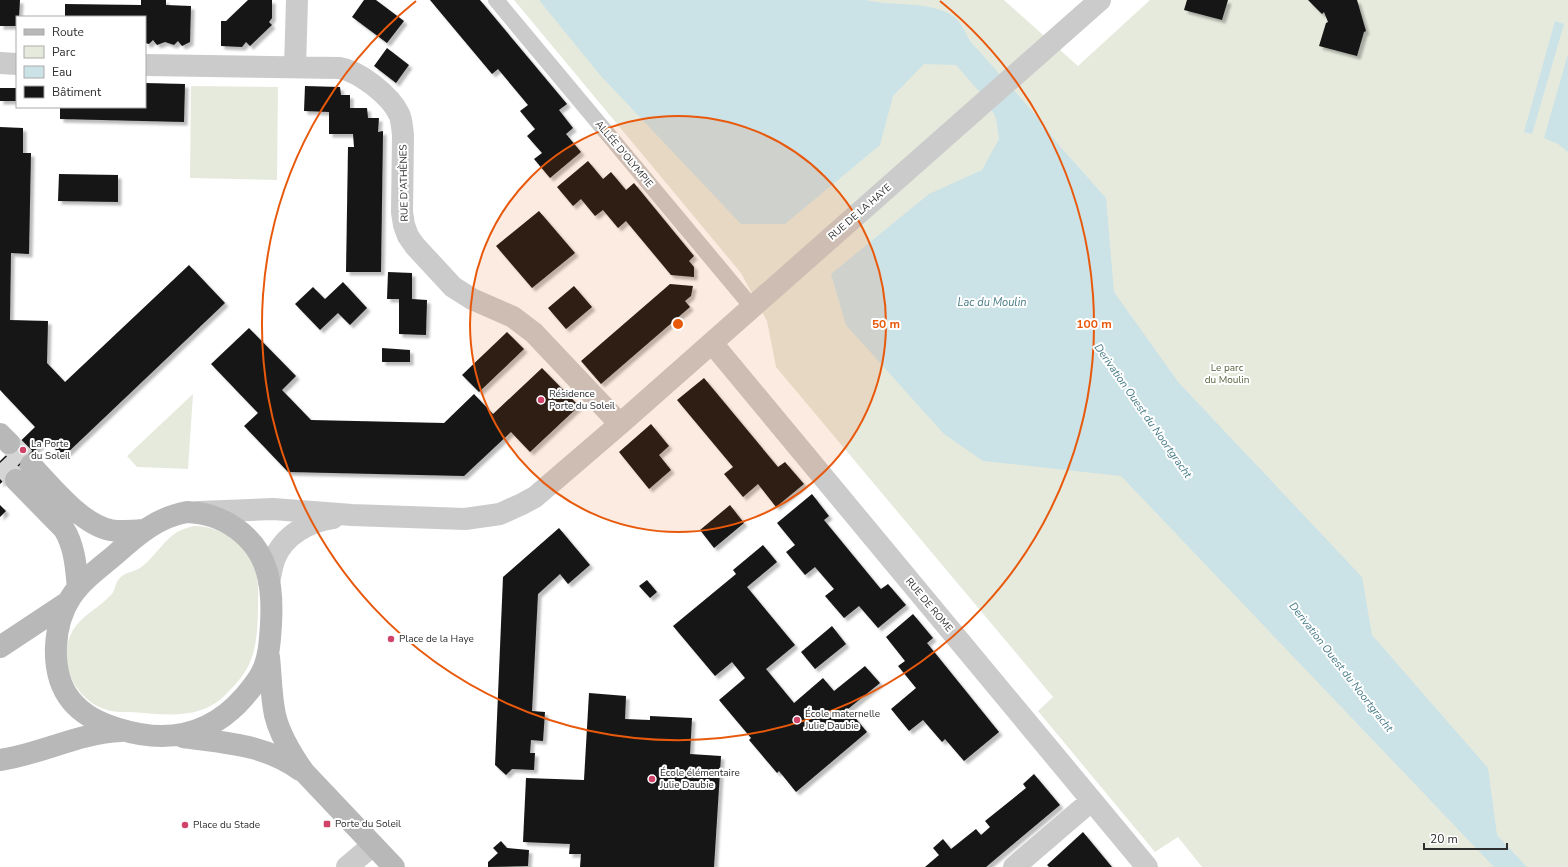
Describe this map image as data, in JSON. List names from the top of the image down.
{
  "streets": {
    "street": ["RUE D'ATHÈNES", "RUE DE LA HAYE", "RUE DE ROME"],
    "lane": ["ALLÉE D'OLYMPIE"]
  },
  "crossings": [
    ["ALLÉE D'OLYMPIE", "RUE DE LA HAYE"],
    ["RUE D'ATHÈNES", "RUE DE LA HAYE"],
    ["RUE DE LA HAYE", "RUE DE ROME"]
  ],
  "water": ["Lac du Moulin", "Derivation Ouest du Noortgracht"],
  "parks": ["Le parc du Moulin"],
  "places": {
    "other": [
      "Résidence Porte du Soleil",
      "La Porte du Soleil",
      "Place de la Haye",
      "École maternelle Julie Daubie",
      "École élémentaire Julie Daubie",
      "Place du Stade"
    ],
    "transit": ["Porte du Soleil"]
  },
  "legend": [
    "Route",
    "Parc",
    "Eau",
    "Bâtiment"
  ],
  "scale_bar": "20 m",
  "rings": ["50 m", "100 m"]
}
